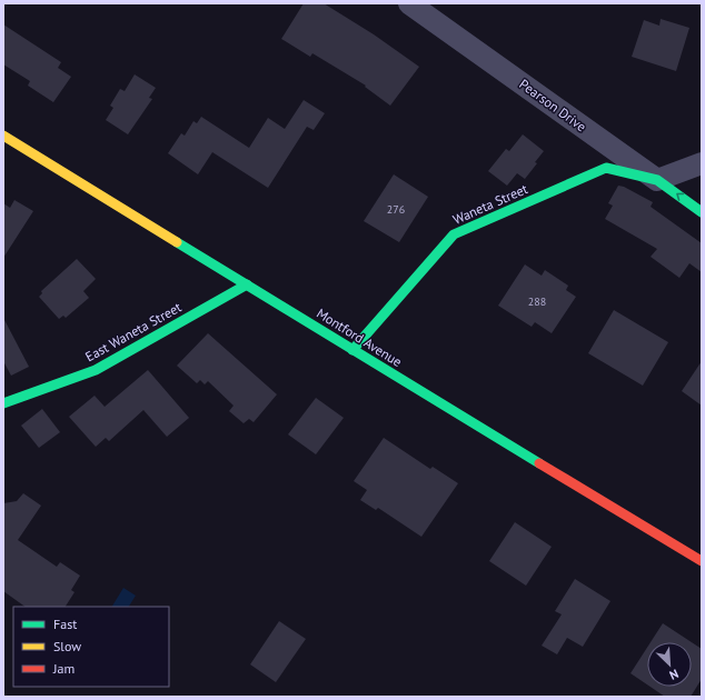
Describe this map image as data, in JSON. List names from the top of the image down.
{
  "streets": {
    "street": [
      "Pearson Drive",
      "Waneta Street",
      "East Waneta Street",
      "Montford Avenue"
    ]
  },
  "crossings": [
    ["Pearson Drive", "Waneta Street"],
    ["Waneta Street", "Montford Avenue"],
    ["East Waneta Street", "Montford Avenue"]
  ],
  "house_numbers": ["276", "288"],
  "legend": ["Fast", "Slow", "Jam"],
  "north": "bottom right"
}
